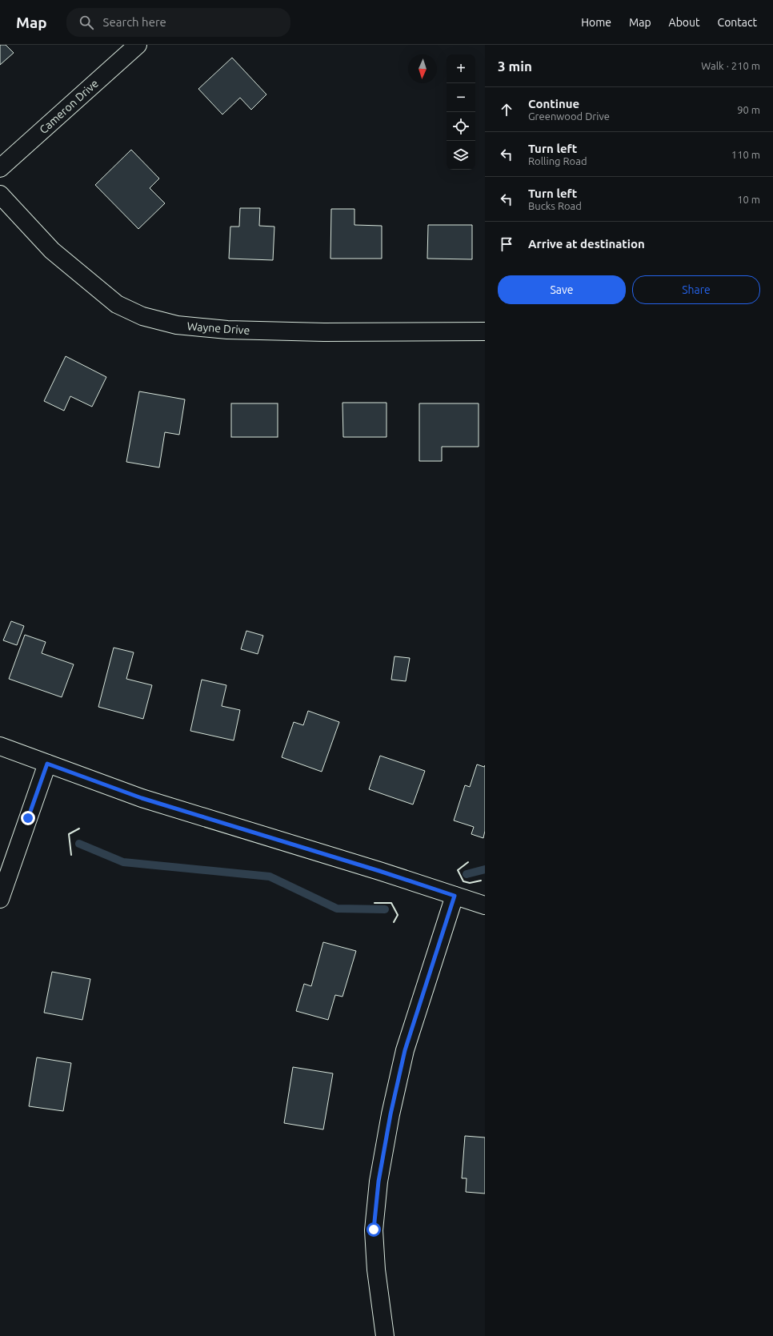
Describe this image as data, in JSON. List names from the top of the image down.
{
  "streets": {
    "street": ["Cameron Drive", "Wayne Drive"]
  },
  "north": "bottom",
  "page": {
    "header": "Map",
    "search": "Search here",
    "nav": [
      "Home",
      "Map",
      "About",
      "Contact"
    ],
    "heading": ["3 min", "Walk · 210 m"],
    "map_buttons": ["+", "−"],
    "list": [
      ["Continue", "Greenwood Drive", "90 m"],
      ["Turn left", "Rolling Road", "110 m"],
      ["Turn left", "Bucks Road", "10 m"],
      "Arrive at destination"
    ],
    "buttons": ["Save", "Share"]
  }
}
